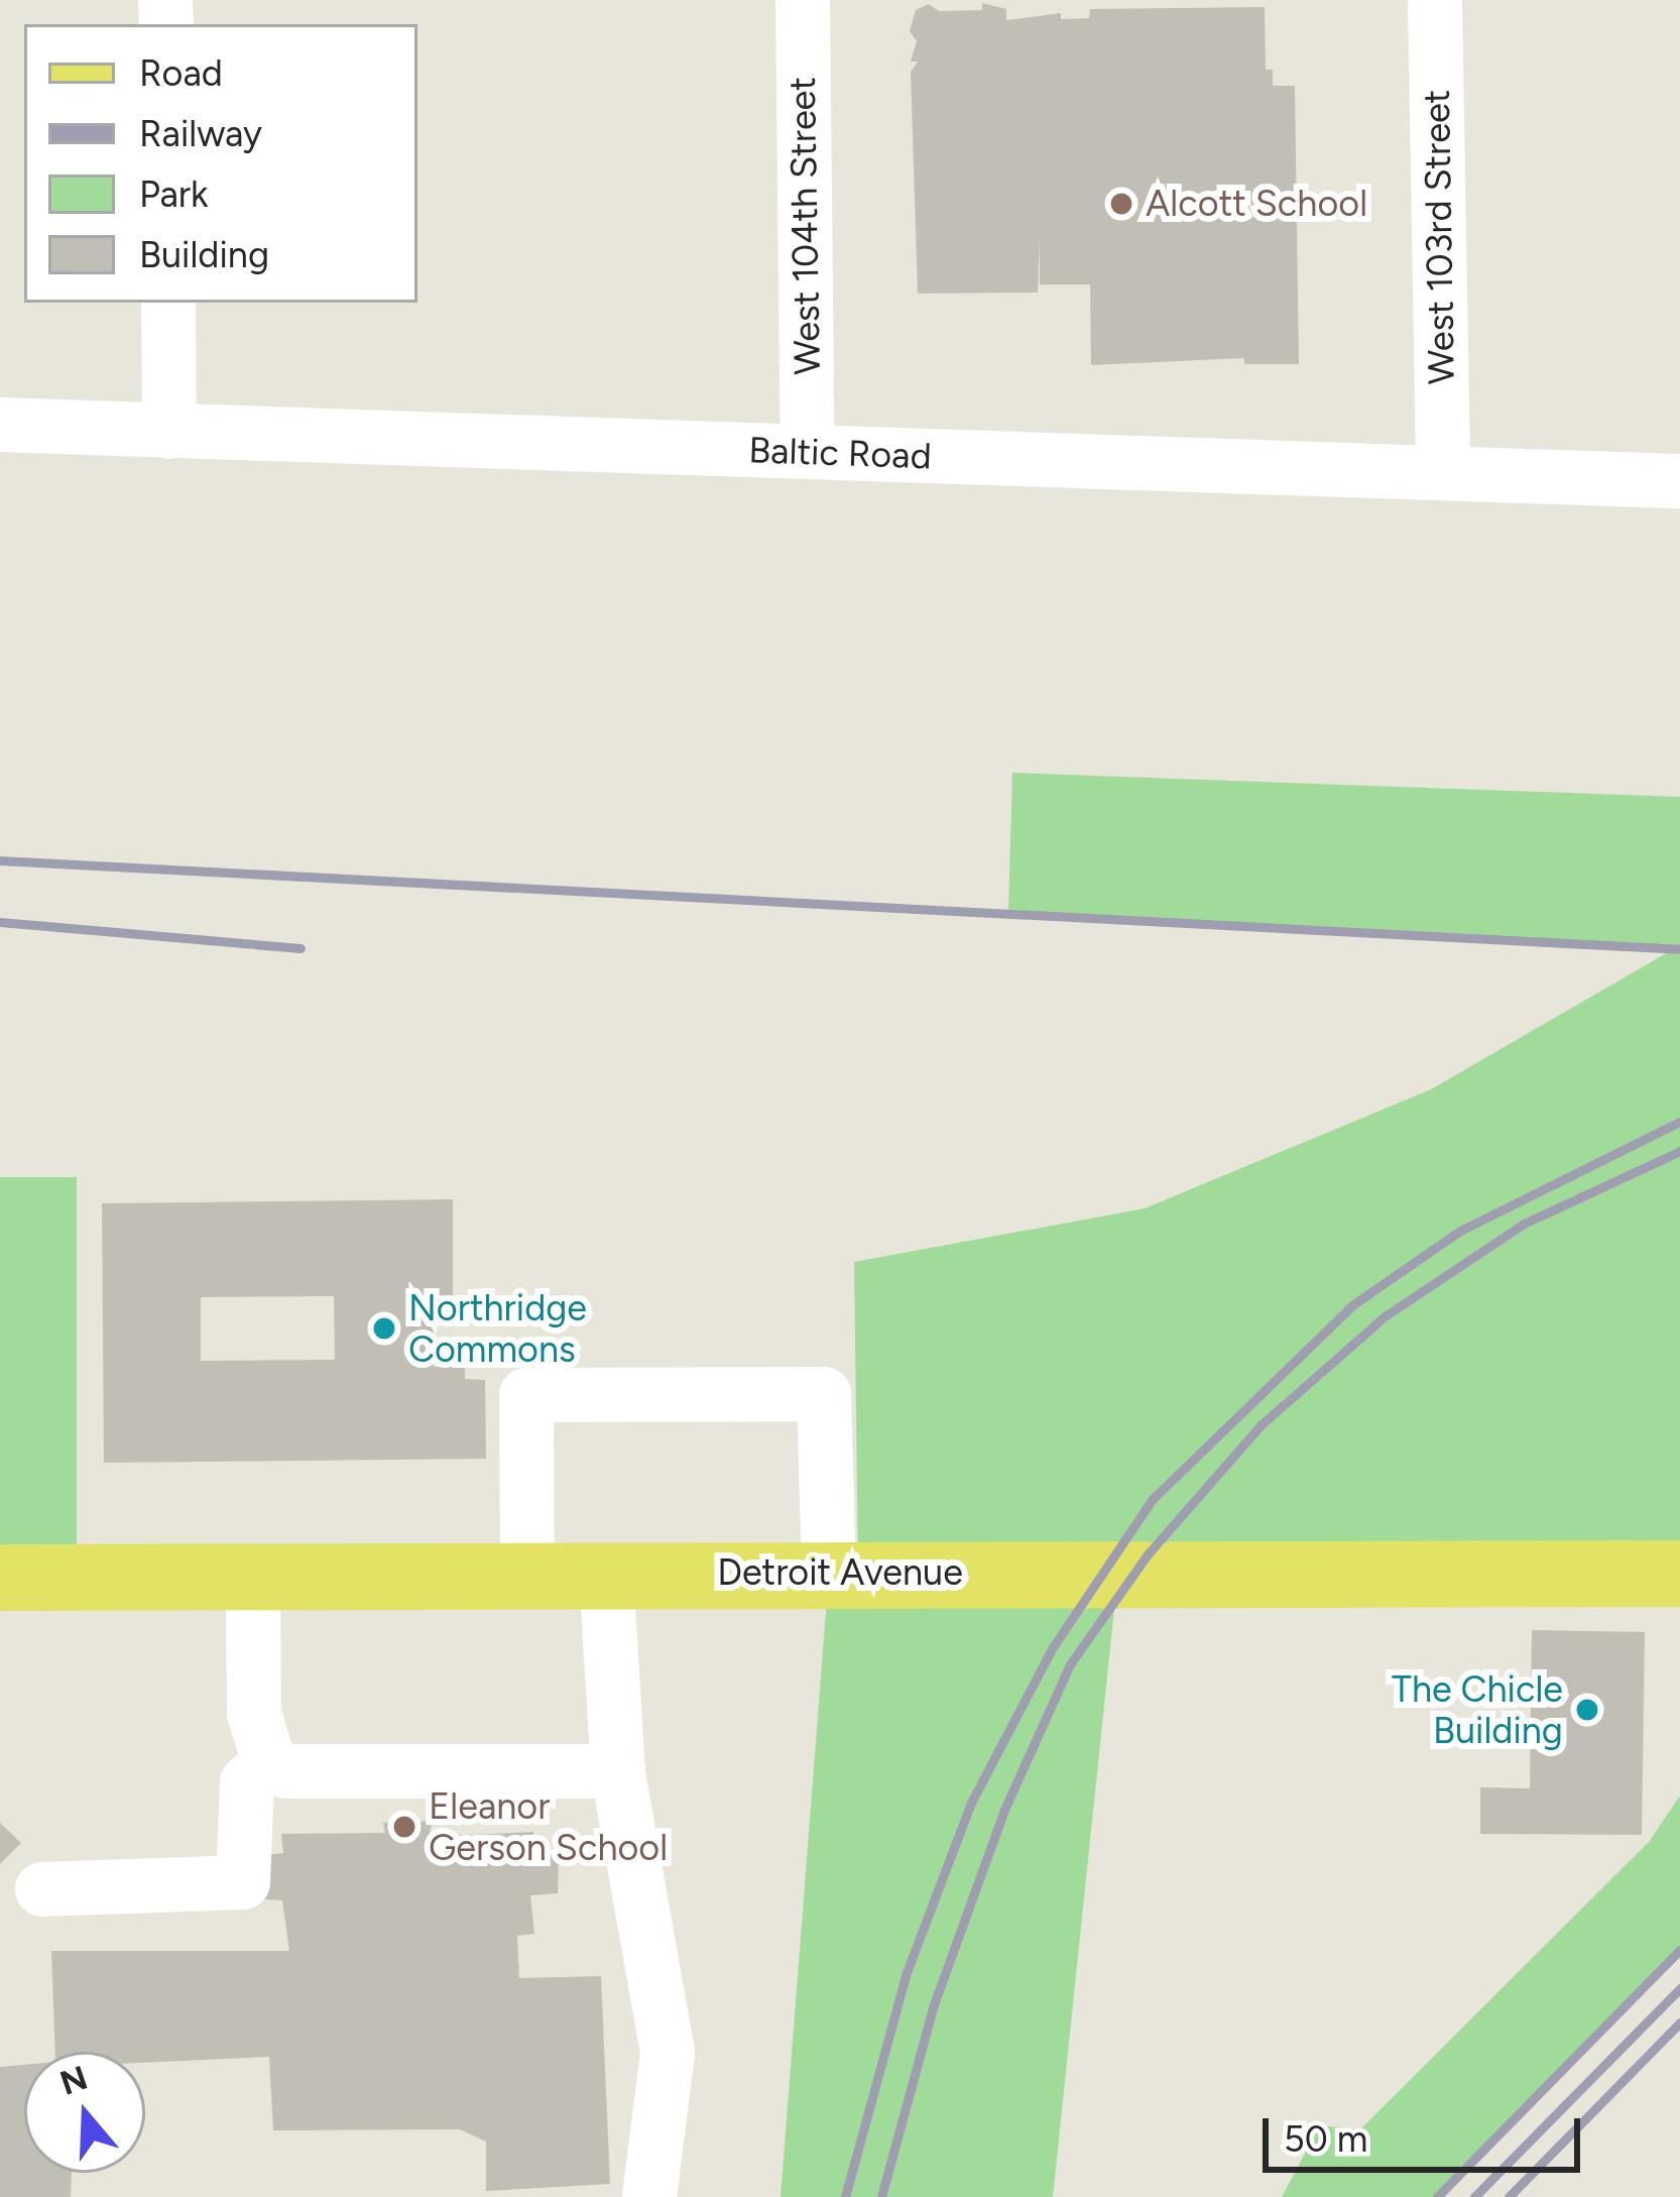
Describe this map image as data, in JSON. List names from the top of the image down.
{
  "streets": {
    "main road": ["Detroit Avenue"],
    "street": ["West 104th Street", "West 103rd Street", "Baltic Road"]
  },
  "crossings": [
    ["West 104th Street", "Baltic Road"],
    ["West 103rd Street", "Baltic Road"]
  ],
  "places": [
    "Alcott School",
    "Northridge Commons",
    "The Chicle Building",
    "Eleanor Gerson School"
  ],
  "legend": [
    "Road",
    "Railway",
    "Park",
    "Building"
  ],
  "scale_bar": "50 m",
  "north": "top"
}
